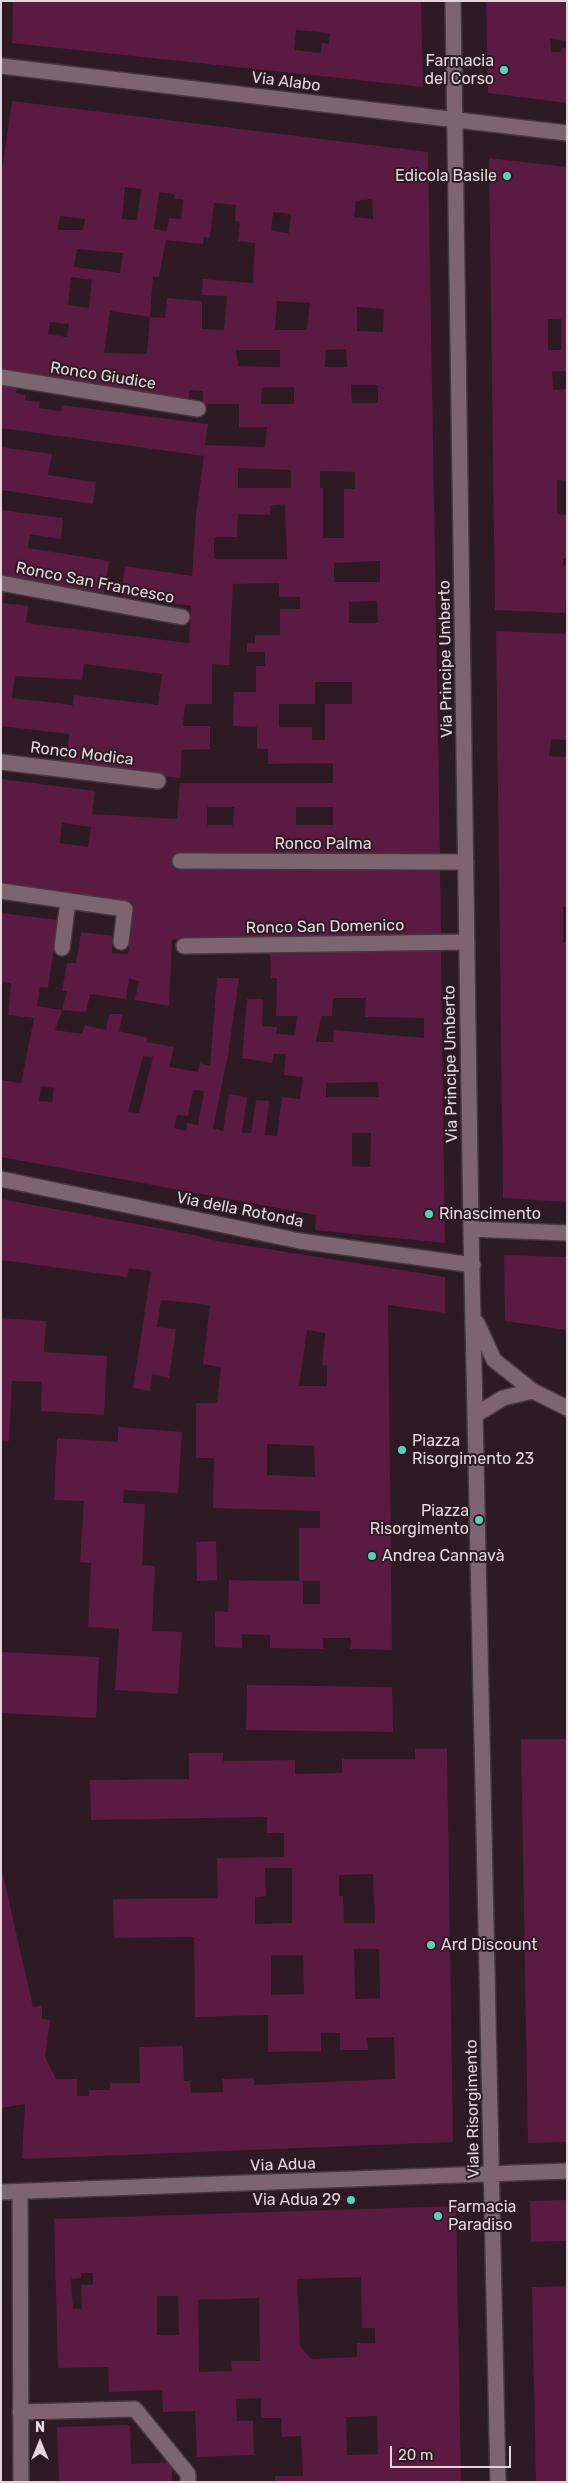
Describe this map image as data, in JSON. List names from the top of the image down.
{
  "streets": {
    "street": [
      "Via Alabo",
      "Ronco Giudice",
      "Ronco San Francesco",
      "Via Principe Umberto",
      "Ronco Modica",
      "Ronco Palma",
      "Ronco San Domenico",
      "Via della Rotonda",
      "Viale Risorgimento",
      "Via Adua"
    ]
  },
  "crossings": [
    ["Via Alabo", "Via Principe Umberto"],
    ["Via Principe Umberto", "Ronco Palma"],
    ["Via Principe Umberto", "Ronco San Domenico"],
    ["Via Principe Umberto", "Via della Rotonda"],
    ["Via Principe Umberto", "Viale Risorgimento"],
    ["Viale Risorgimento", "Via Adua"]
  ],
  "places": [
    "Farmacia del Corso",
    "Edicola Basile",
    "Rinascimento",
    "Piazza Risorgimento 23",
    "Piazza Risorgimento",
    "Andrea Cannavà",
    "Ard Discount",
    "Via Adua 29",
    "Farmacia Paradiso"
  ],
  "scale_bar": "20 m",
  "north": "top"
}
